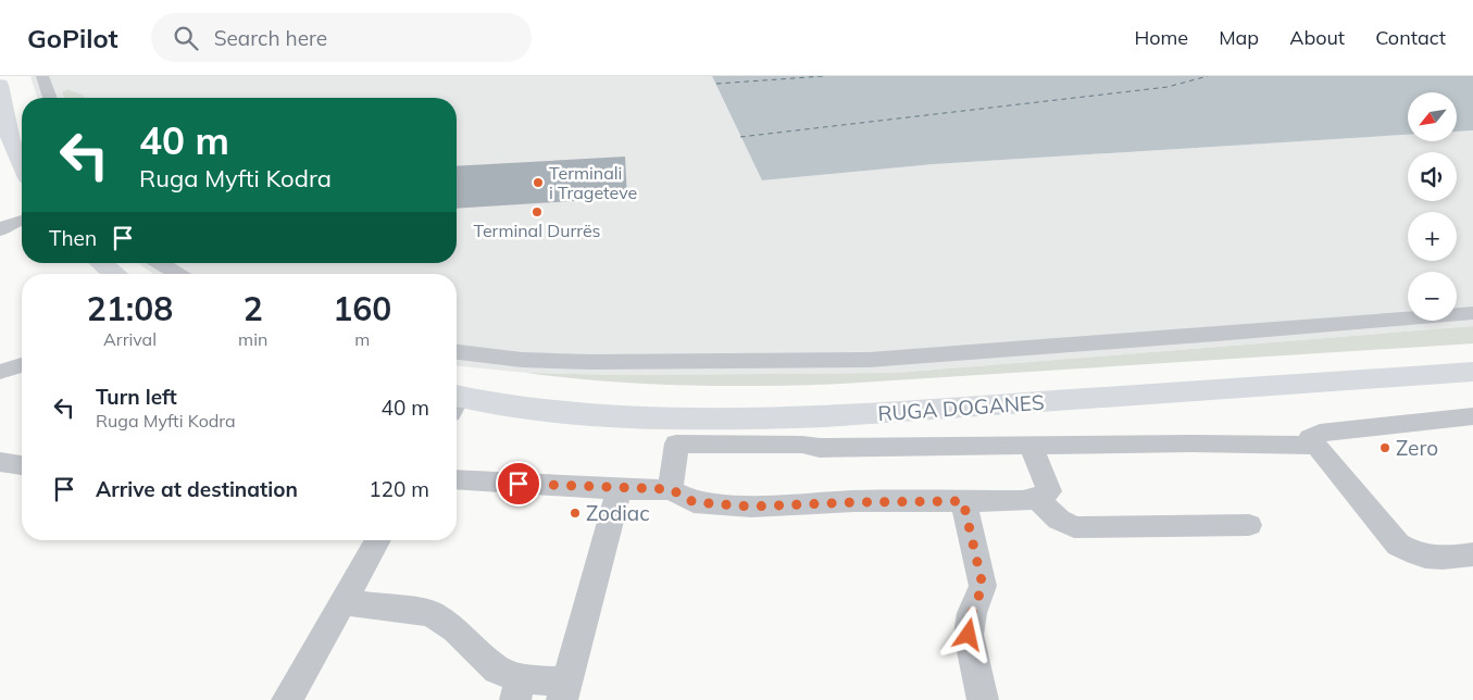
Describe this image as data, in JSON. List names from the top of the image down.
{
  "streets": {
    "main road": ["RUGA DOGANES"]
  },
  "places": [
    "Terminali i Trageteve",
    "Terminal Durrës",
    "Zero",
    "Zodiac"
  ],
  "north": "bottom left",
  "page": {
    "header": "GoPilot",
    "search": "Search here",
    "nav": [
      "Home",
      "Map",
      "About",
      "Contact"
    ],
    "map_buttons": ["+", "−"],
    "turn": ["40 m", "Ruga Myfti Kodra"],
    "then": "Then",
    "eta": [
      "21:08",
      "Arrival",
      "2",
      "min",
      "160",
      "m"
    ],
    "list": [
      {
        "name": "Turn left",
        "note": "Ruga Myfti Kodra",
        "value": "40 m"
      },
      {
        "name": "Arrive at destination",
        "value": "120 m"
      }
    ]
  }
}
